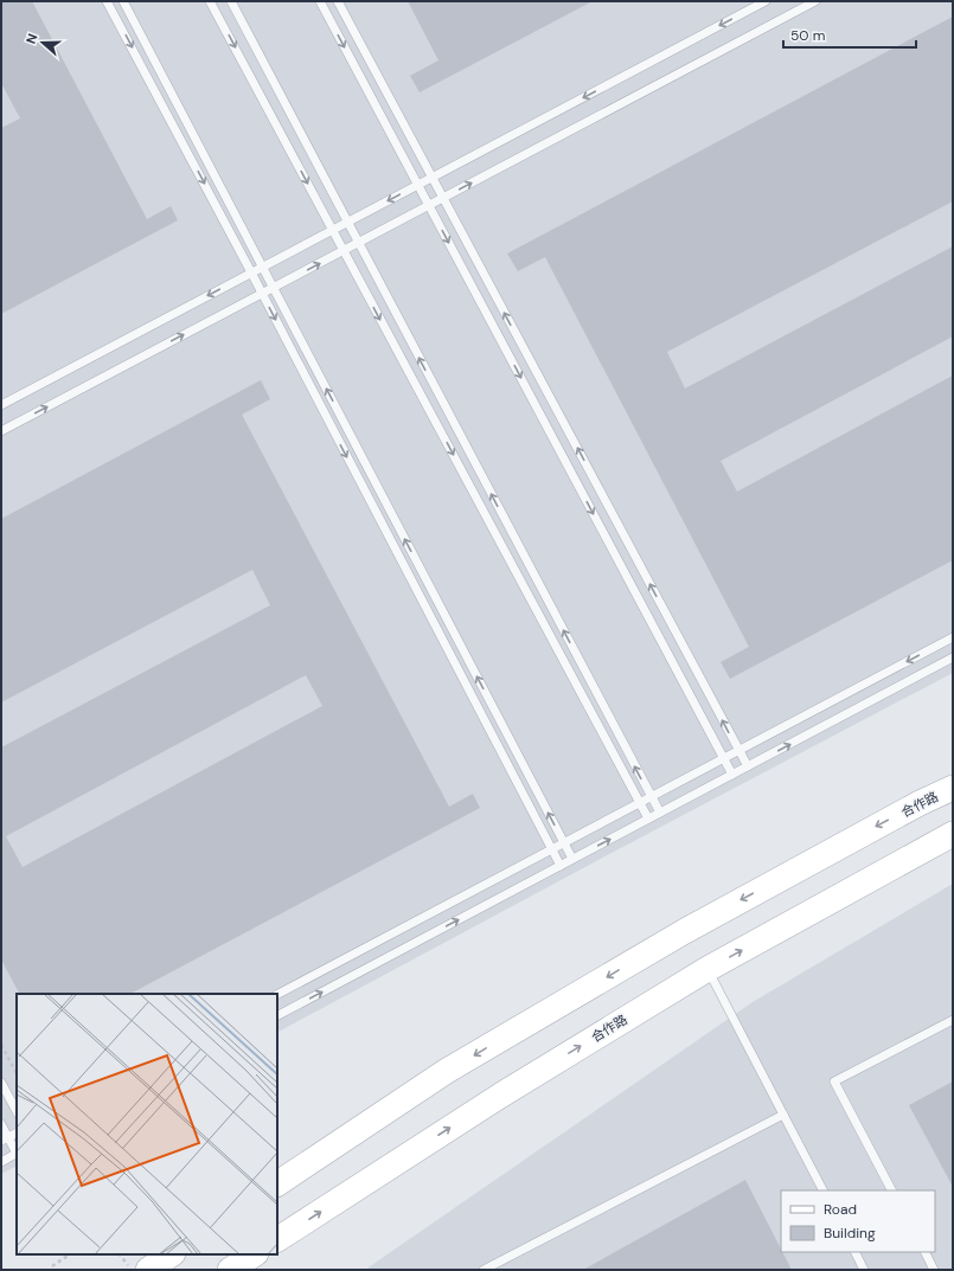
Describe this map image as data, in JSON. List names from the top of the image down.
{
  "streets": {
    "main road": ["合作路"]
  },
  "legend": ["Road", "Building"],
  "scale_bar": "50 m",
  "north": "left"
}
